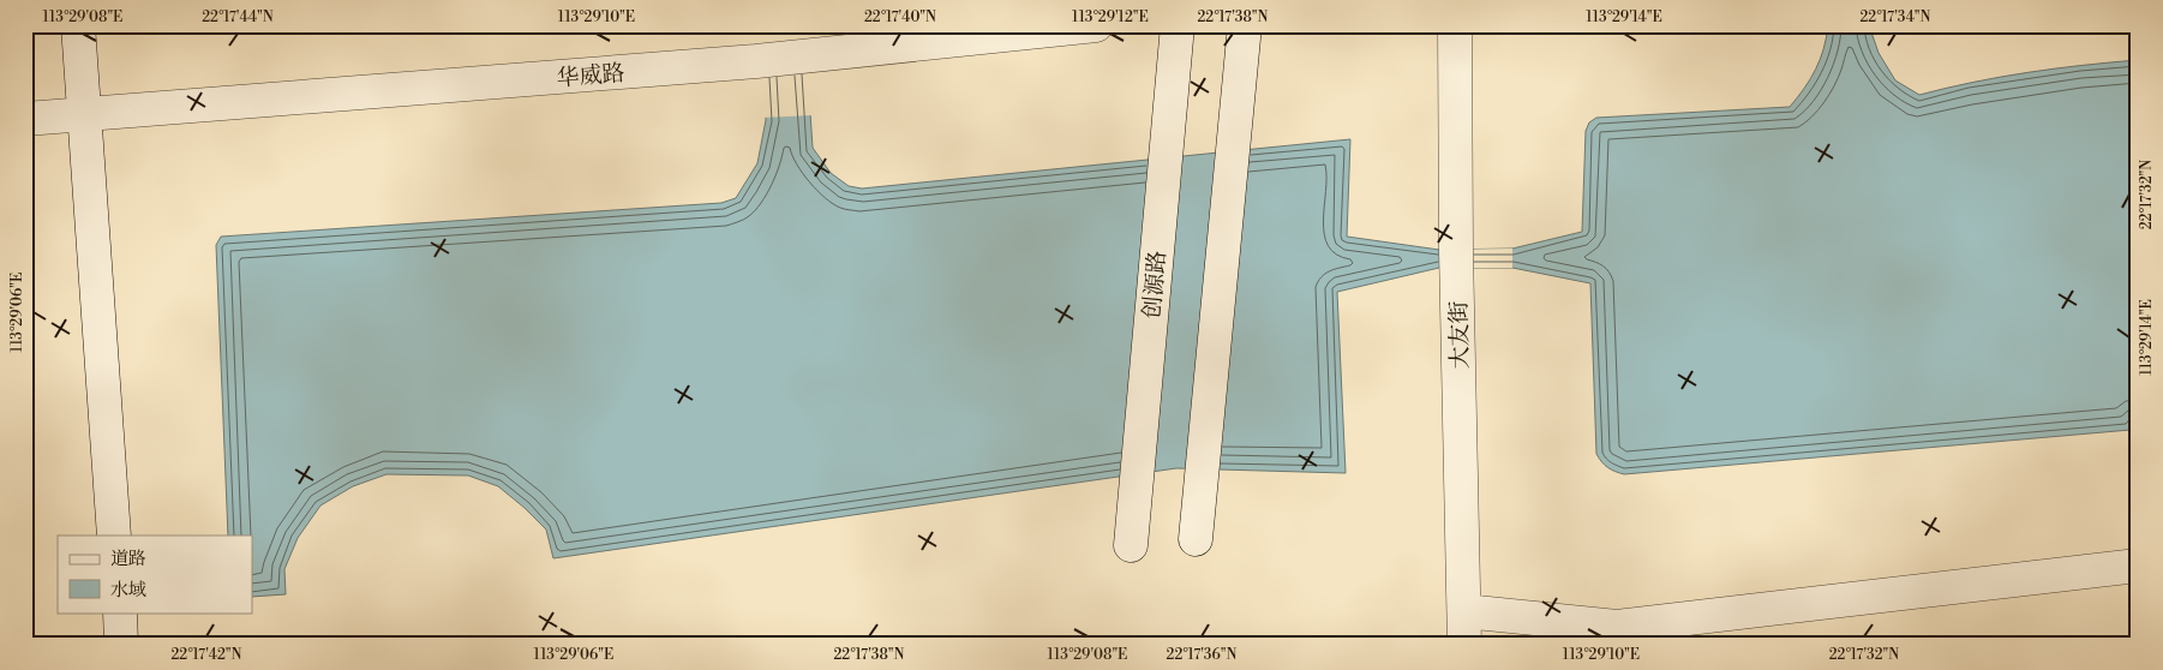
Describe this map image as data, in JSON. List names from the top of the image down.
{
  "streets": {
    "street": ["华威路", "创源路", "大友街"]
  },
  "legend": ["道路", "水域"],
  "coordinates": [
    "113°29'08\"E",
    "22°17'44\"N",
    "113°29'10\"E",
    "22°17'40\"N",
    "113°29'12\"E",
    "22°17'38\"N",
    "113°29'14\"E",
    "22°17'34\"N",
    "22°17'32\"N",
    "113°29'06\"E",
    "22°17'42\"N",
    "22°17'36\"N"
  ]
}
